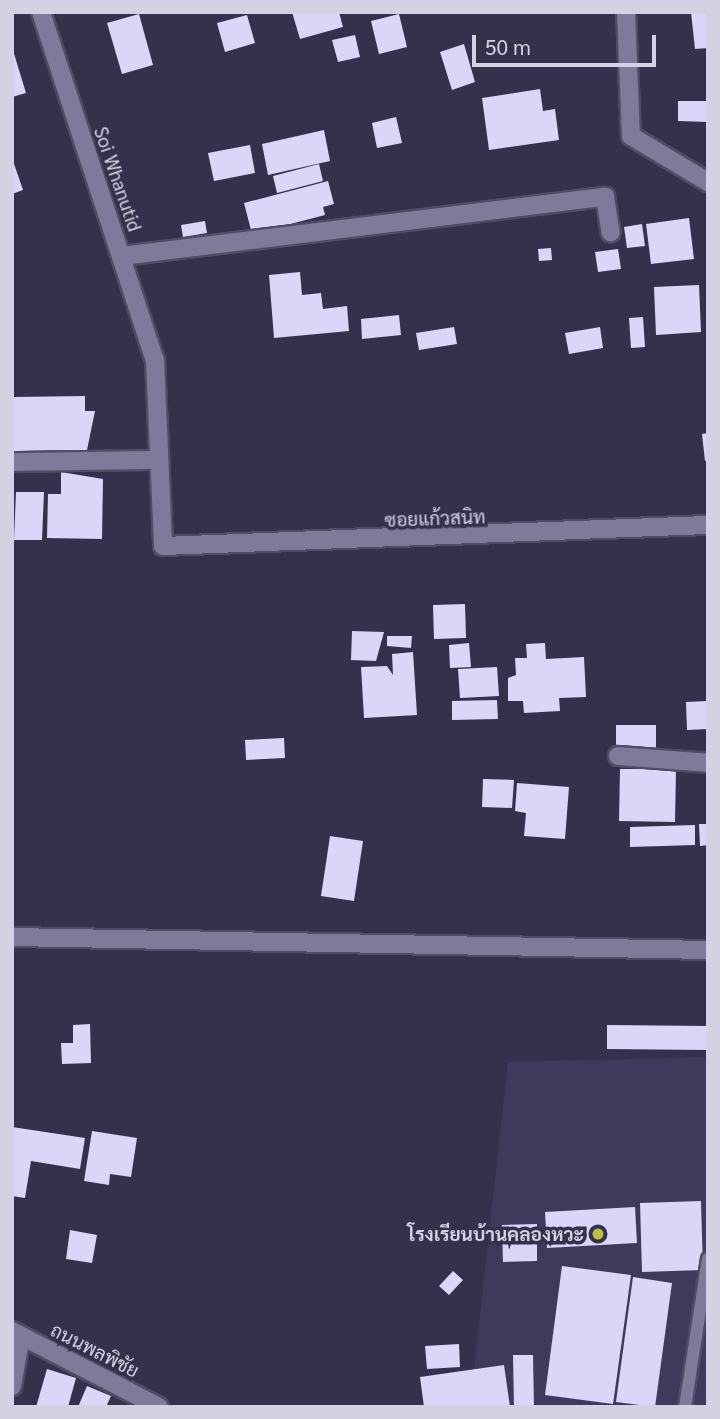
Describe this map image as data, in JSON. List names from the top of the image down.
{
  "streets": {
    "street": ["Soi Whanutid", "ซอยแก้วสนิท", "ถนนพลพิชัย"]
  },
  "crossings": [
    ["Soi Whanutid", "ซอยแก้วสนิท"]
  ],
  "places": ["โรงเรียนบ้านคลองหวะ"],
  "scale_bar": "50 m"
}
